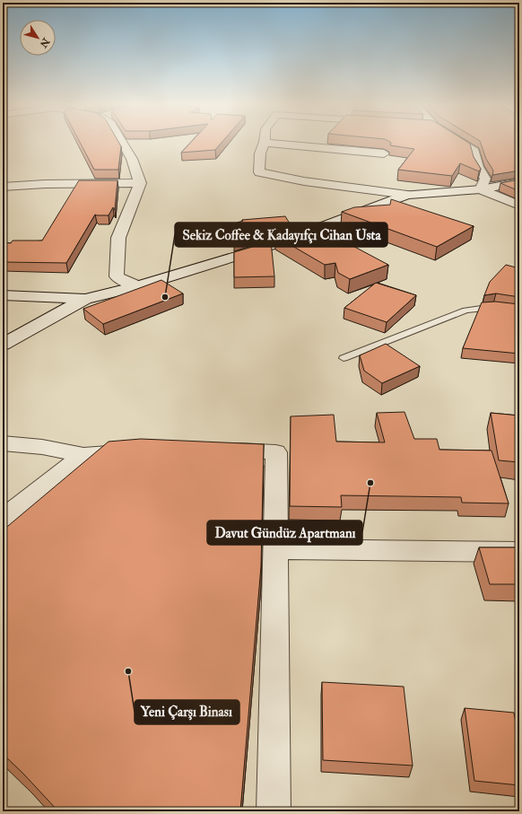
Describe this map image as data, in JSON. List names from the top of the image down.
{
  "places": ["Sekiz Coffee & Kadayıfçı Cihan Usta", "Davut Gündüz Apartmanı", "Yeni Çarşı Binası"],
  "north": "bottom right"
}
